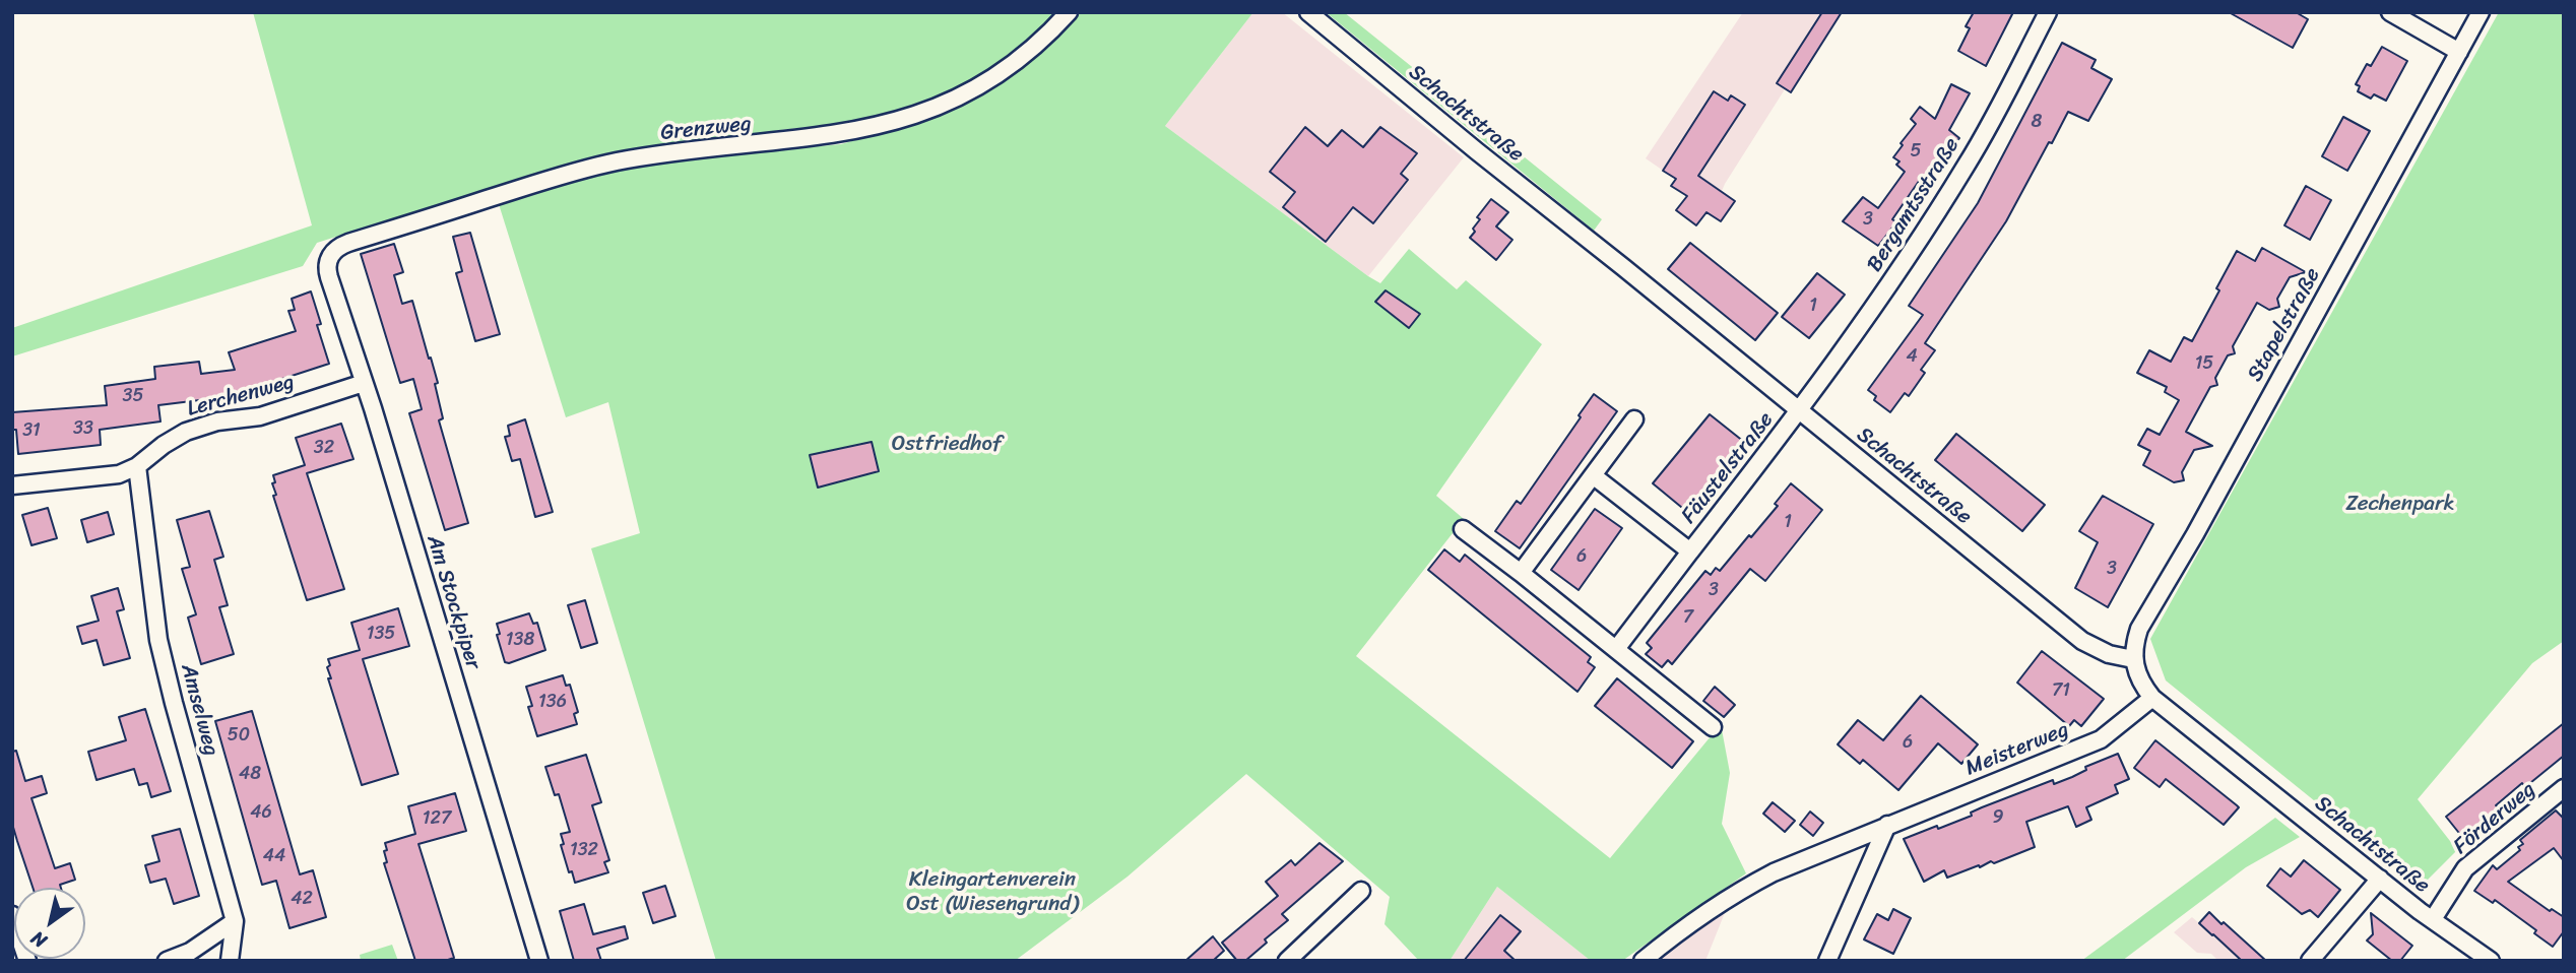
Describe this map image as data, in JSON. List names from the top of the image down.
{
  "streets": {
    "street": [
      "Schachtstraße",
      "Grenzweg",
      "Bergamtsstraße",
      "Stapelstraße",
      "Lerchenweg",
      "Fäustelstraße",
      "Am Stockpiper",
      "Amselweg",
      "Meisterweg",
      "Förderweg"
    ]
  },
  "crossings": [
    ["Schachtstraße", "Bergamtsstraße"],
    ["Schachtstraße", "Stapelstraße"],
    ["Schachtstraße", "Fäustelstraße"],
    ["Schachtstraße", "Meisterweg"],
    ["Schachtstraße", "Förderweg"],
    ["Grenzweg", "Am Stockpiper"],
    ["Bergamtsstraße", "Fäustelstraße"],
    ["Lerchenweg", "Am Stockpiper"],
    ["Lerchenweg", "Amselweg"]
  ],
  "parks": ["Ostfriedhof", "Zechenpark", "Kleingartenverein Ost (Wiesengrund)"],
  "house_numbers": [
    "8",
    "5",
    "3",
    "1",
    "4",
    "15",
    "35",
    "33",
    "31",
    "32",
    "1",
    "6",
    "3",
    "3",
    "7",
    "135",
    "138",
    "71",
    "136",
    "50",
    "6",
    "48",
    "46",
    "9",
    "127",
    "132",
    "44",
    "42"
  ],
  "north": "bottom left"
}
